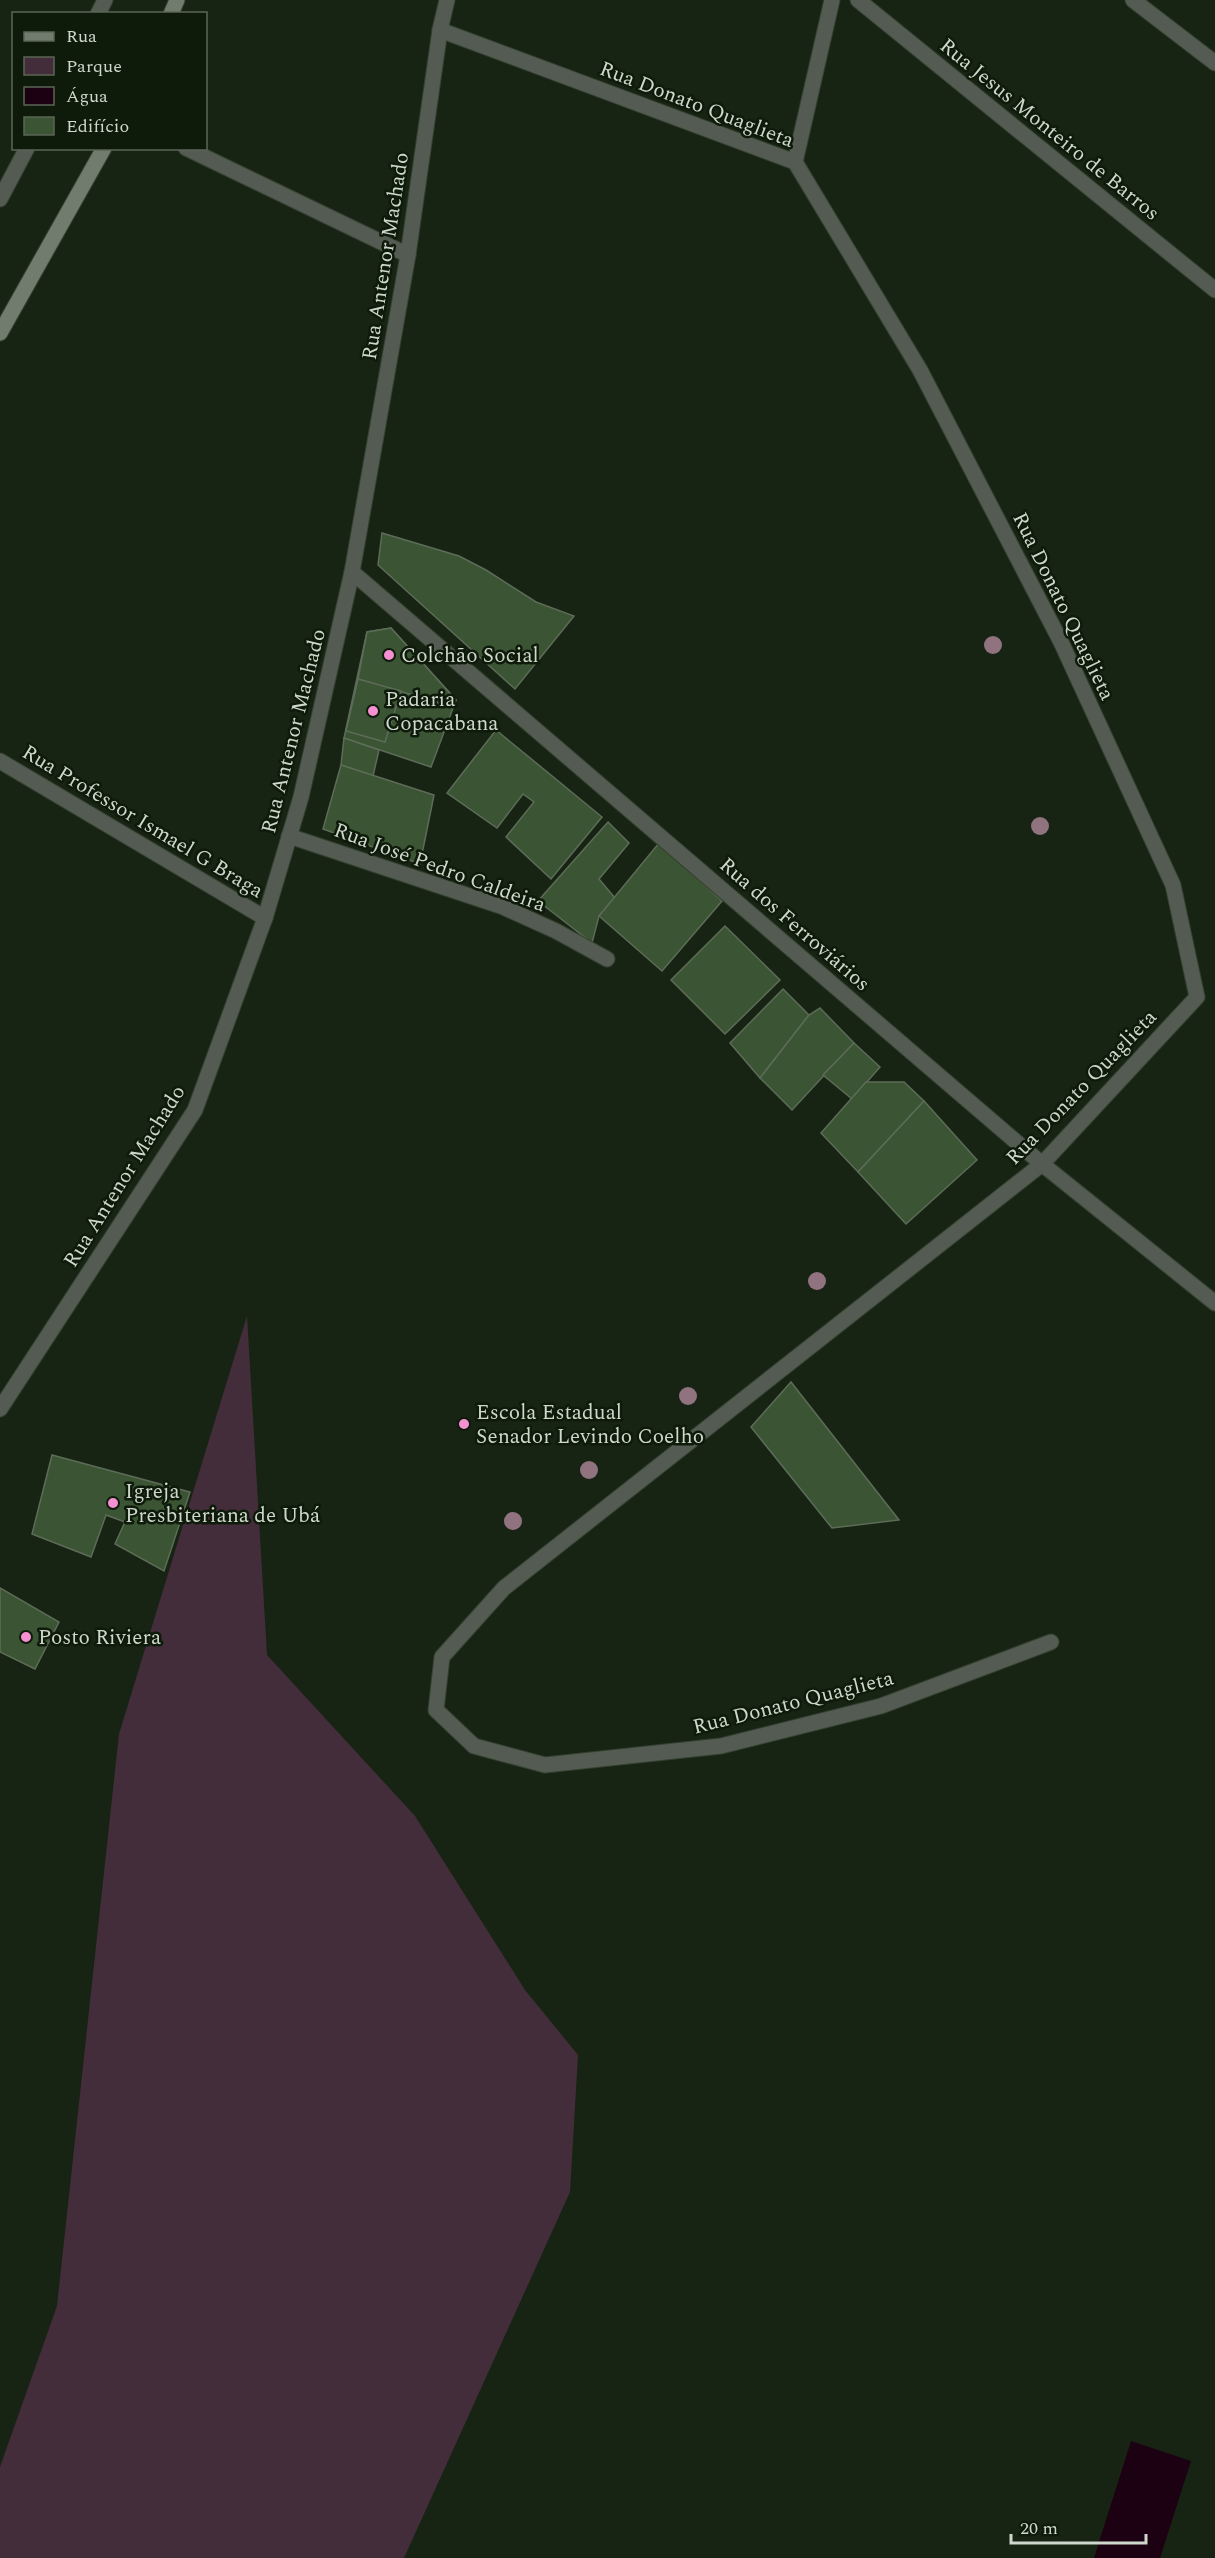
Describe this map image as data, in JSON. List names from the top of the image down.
{
  "streets": {
    "street": [
      "Rua Donato Quaglieta",
      "Rua Jesus Monteiro de Barros",
      "Rua Antenor Machado",
      "Rua Professor Ismael G Braga",
      "Rua José Pedro Caldeira",
      "Rua dos Ferroviários"
    ]
  },
  "crossings": [
    ["Rua Donato Quaglieta", "Rua Antenor Machado"],
    ["Rua Donato Quaglieta", "Rua dos Ferroviários"],
    ["Rua Antenor Machado", "Rua Professor Ismael G Braga"],
    ["Rua Antenor Machado", "Rua José Pedro Caldeira"],
    ["Rua Antenor Machado", "Rua dos Ferroviários"]
  ],
  "places": [
    "Colchão Social",
    "Padaria Copacabana",
    "Escola Estadual Senador Levindo Coelho",
    "Igreja Presbiteriana de Ubá",
    "Posto Riviera"
  ],
  "legend": [
    "Rua",
    "Parque",
    "Água",
    "Edifício"
  ],
  "scale_bar": "20 m"
}
